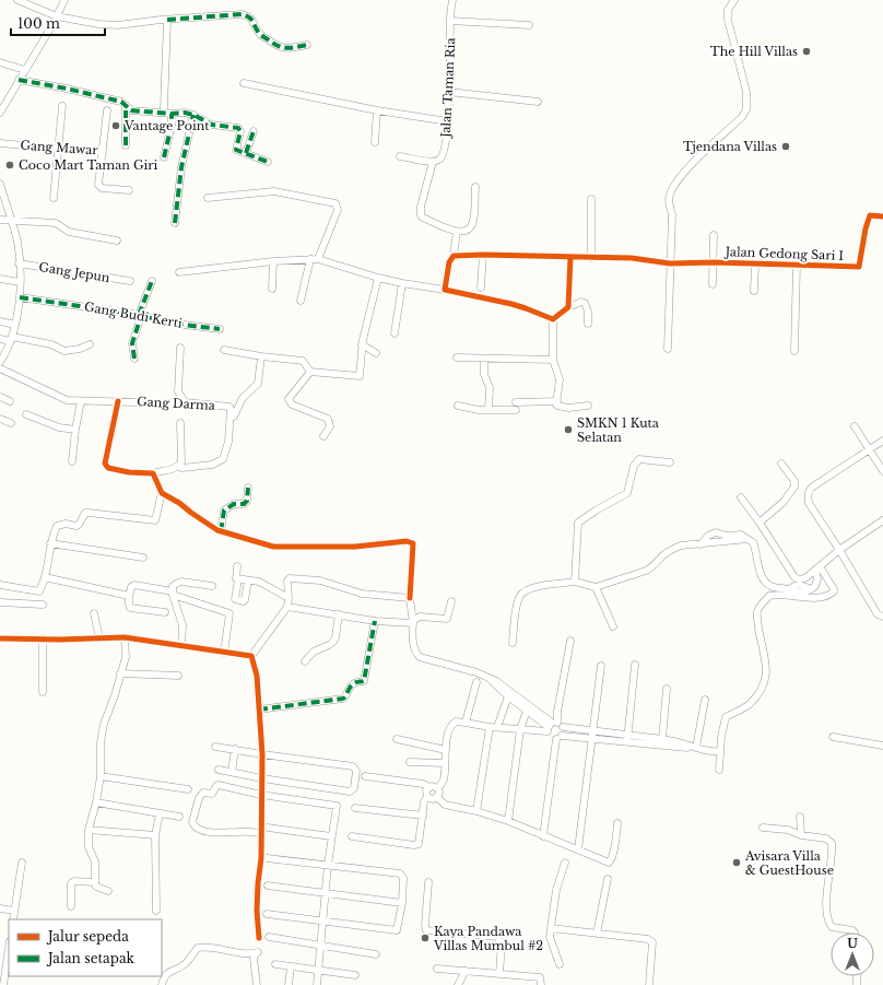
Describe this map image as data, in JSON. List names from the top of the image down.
{
  "streets": {
    "street": [
      "Jalan Taman Ria",
      "Gang Mawar",
      "Jalan Gedong Sari I",
      "Gang Jepun",
      "Gang Budi Kerti",
      "Gang Darma"
    ]
  },
  "places": [
    "The Hill Villas",
    "Vantage Point",
    "Tjendana Villas",
    "Coco Mart Taman Giri",
    "SMKN 1 Kuta Selatan",
    "Avisara Villa & GuestHouse",
    "Kaya Pandawa Villas Mumbul #2"
  ],
  "legend": ["Jalur sepeda", "Jalan setapak"],
  "scale_bar": "100 m",
  "north": "top"
}
